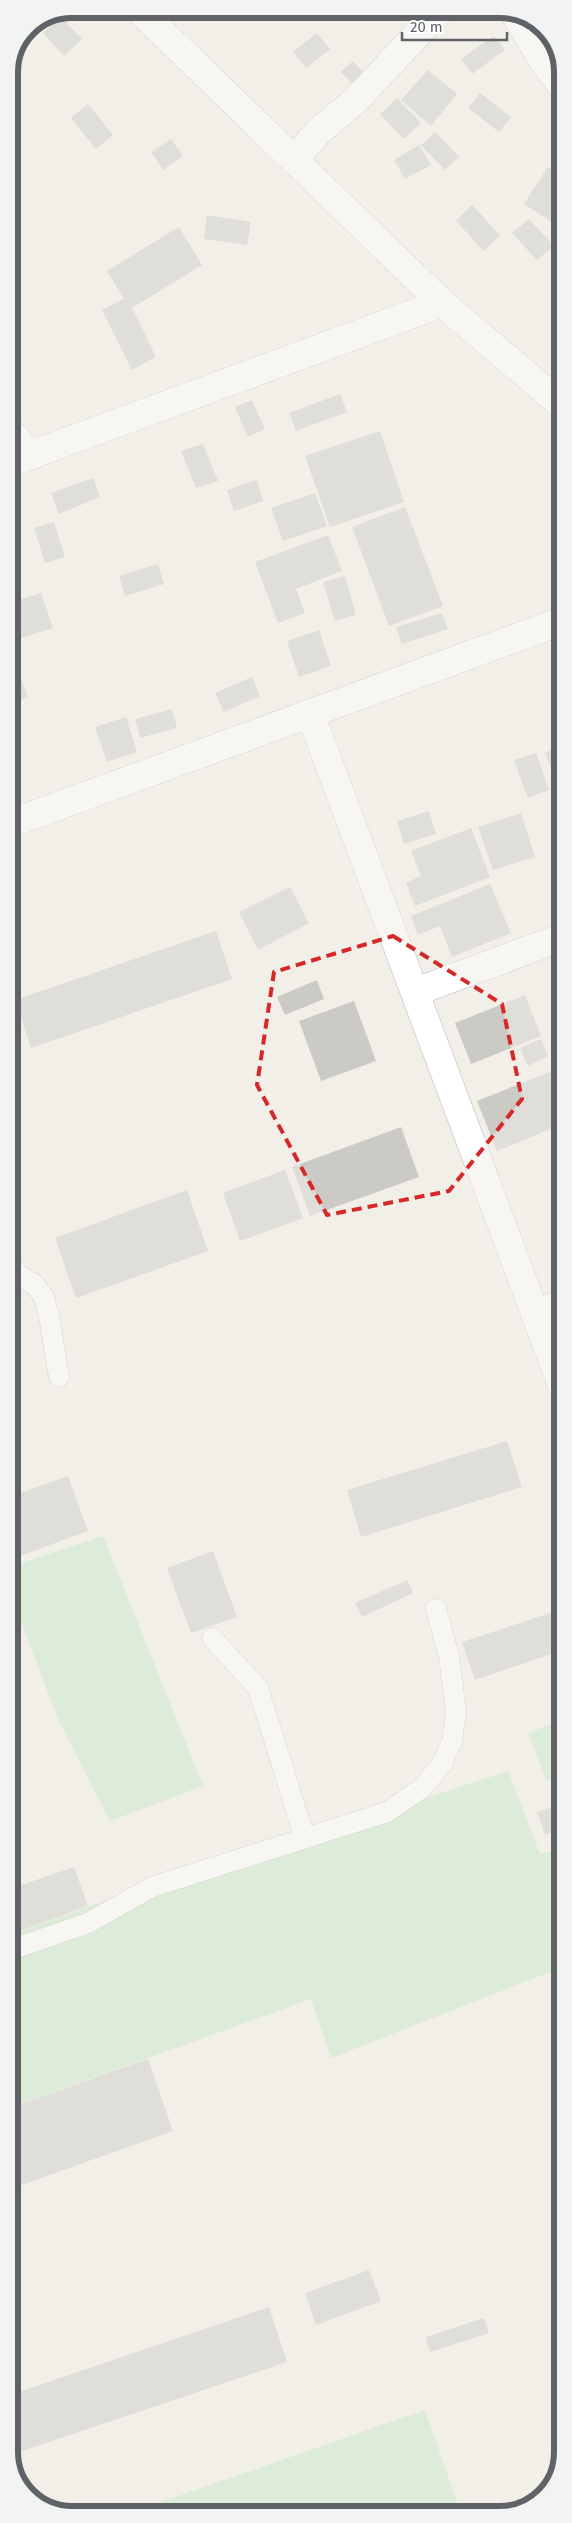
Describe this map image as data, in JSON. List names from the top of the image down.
{
  "scale_bar": "20 m"
}
